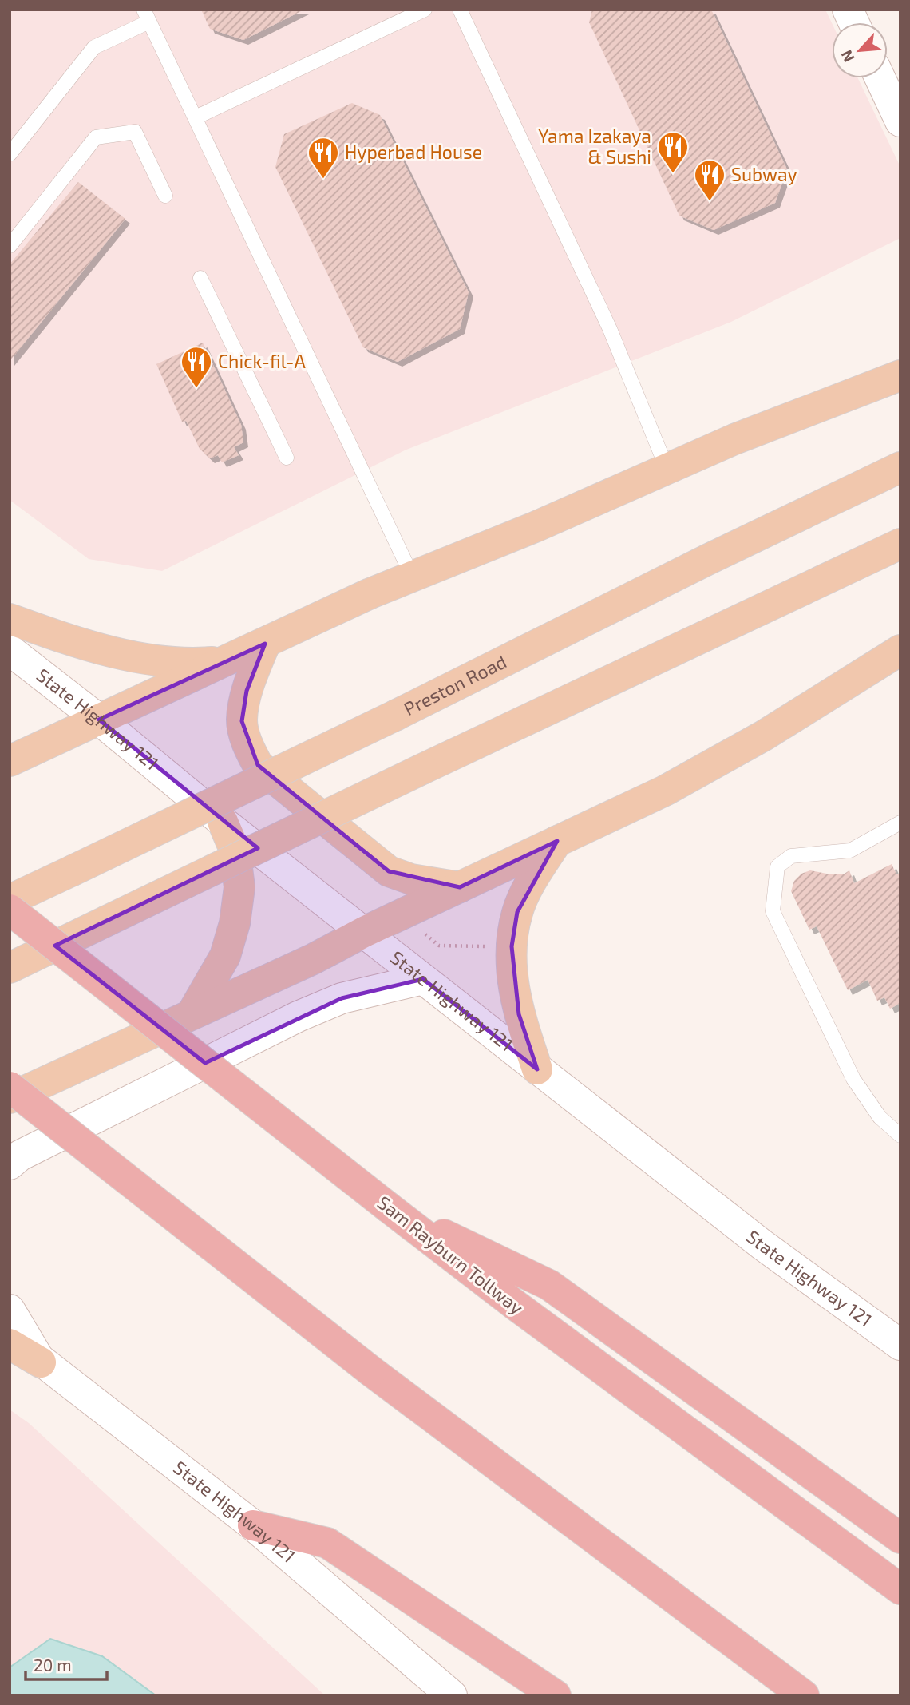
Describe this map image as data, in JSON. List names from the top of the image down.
{
  "streets": {
    "highway": ["Sam Rayburn Tollway"],
    "main road": ["Preston Road", "State Highway 121"]
  },
  "places": {
    "restaurant": [
      "Yama Izakaya & Sushi",
      "Hyperbad House",
      "Subway",
      "Chick-fil-A"
    ]
  },
  "scale_bar": "20 m",
  "north": "bottom left"
}
